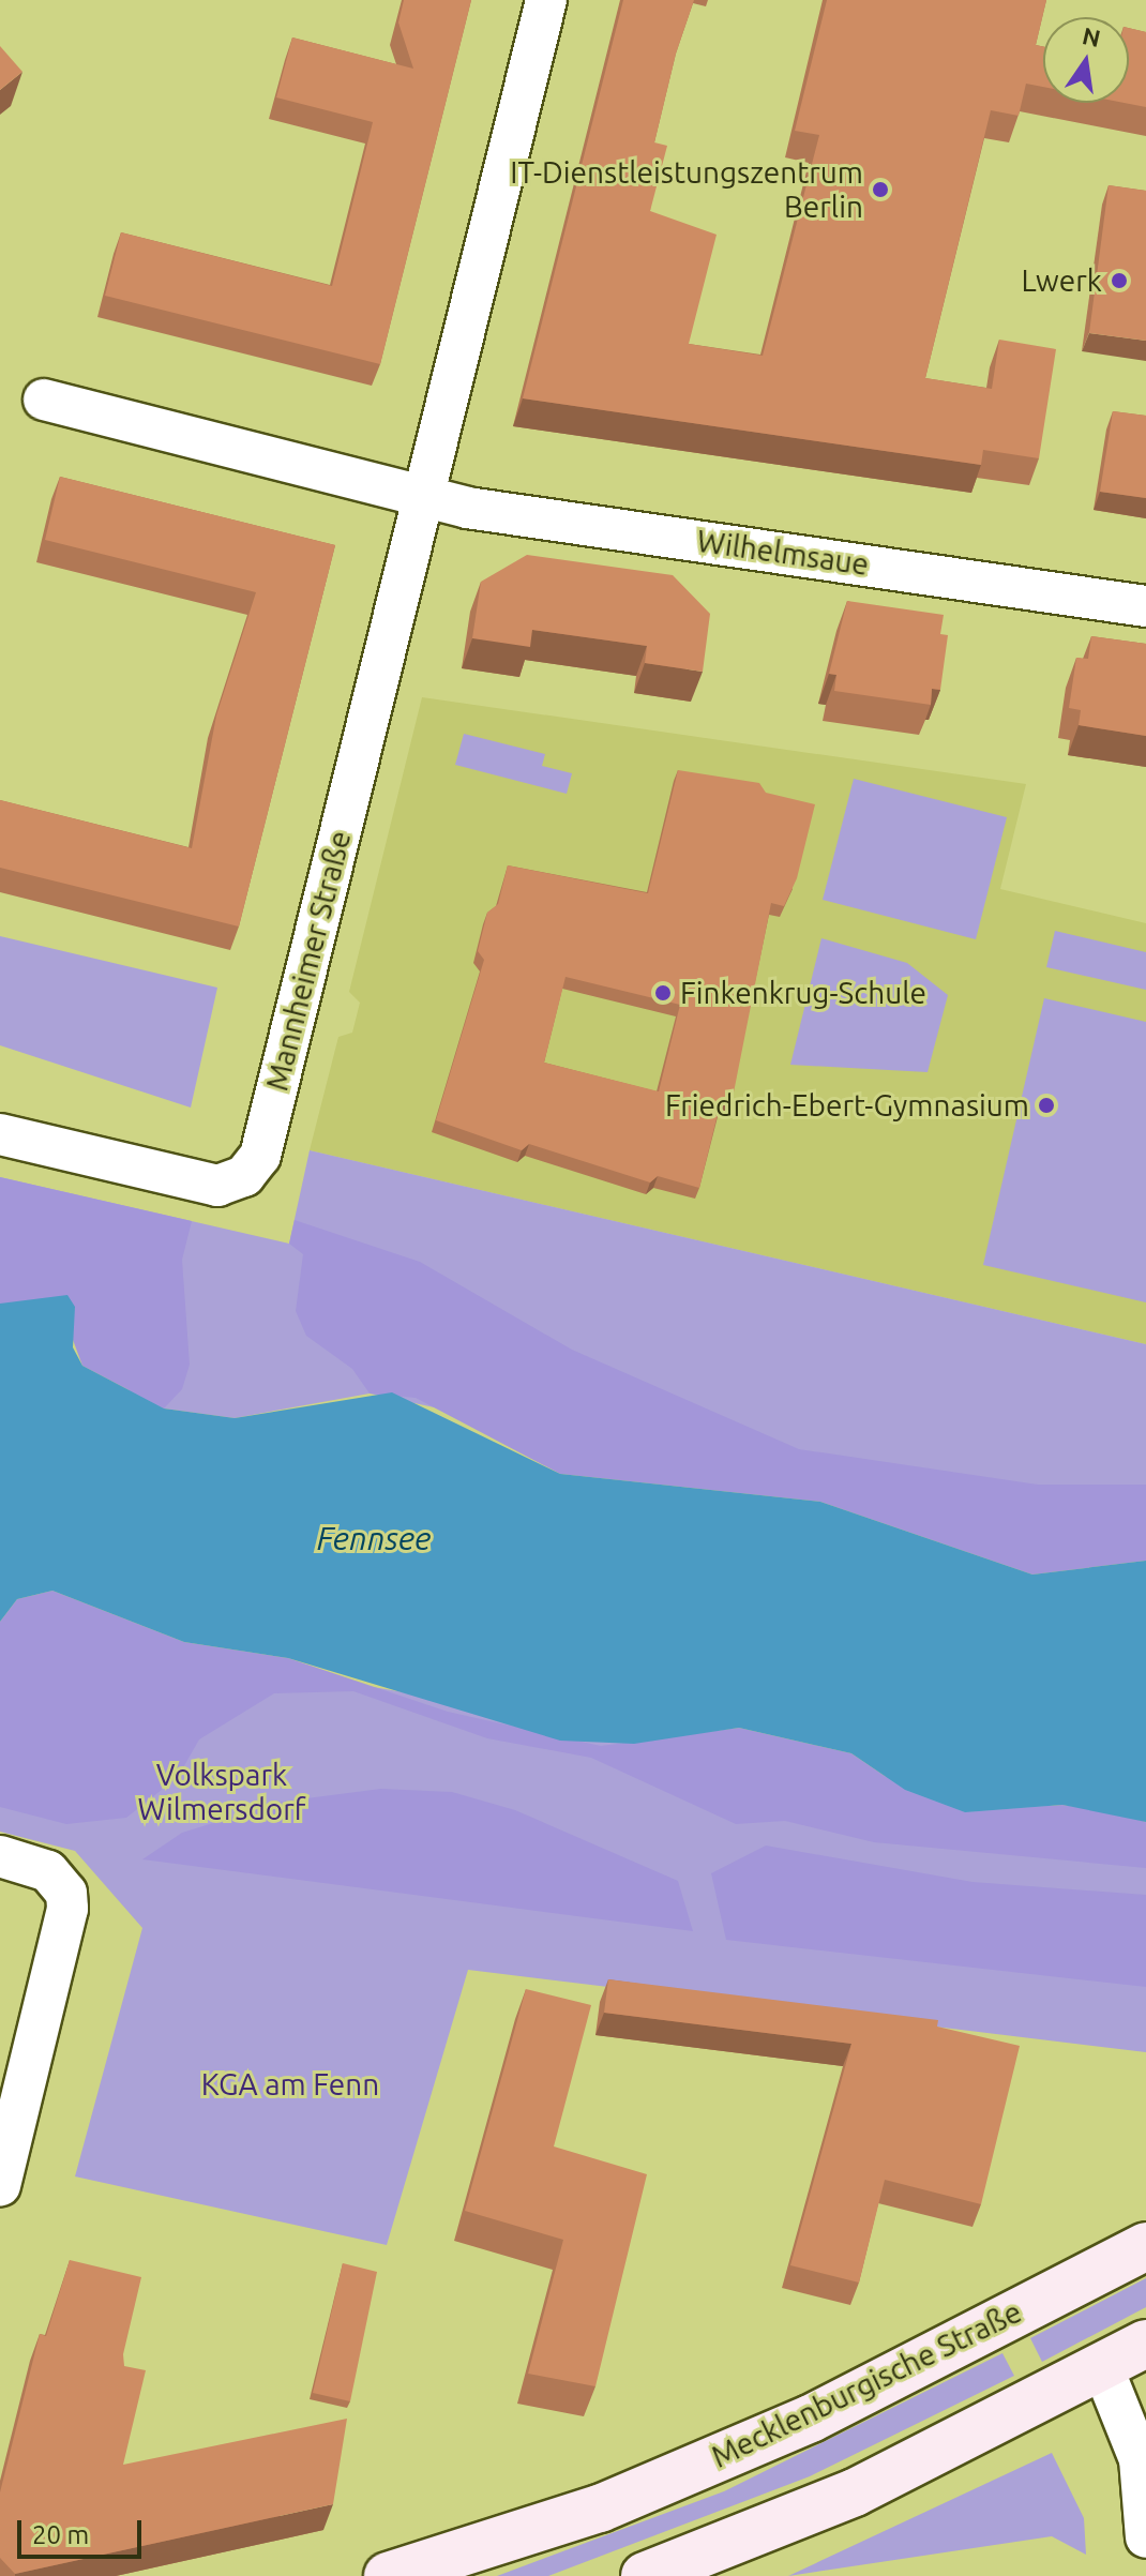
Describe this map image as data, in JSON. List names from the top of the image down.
{
  "streets": {
    "main road": ["Mecklenburgische Straße"],
    "street": ["Wilhelmsaue", "Mannheimer Straße"]
  },
  "crossings": [
    ["Wilhelmsaue", "Mannheimer Straße"]
  ],
  "water": ["Fennsee"],
  "parks": ["Volkspark Wilmersdorf", "KGA am Fenn"],
  "places": [
    "IT-Dienstleistungszentrum Berlin",
    "Lwerk",
    "Finkenkrug-Schule",
    "Friedrich-Ebert-Gymnasium"
  ],
  "scale_bar": "20 m",
  "north": "top"
}
